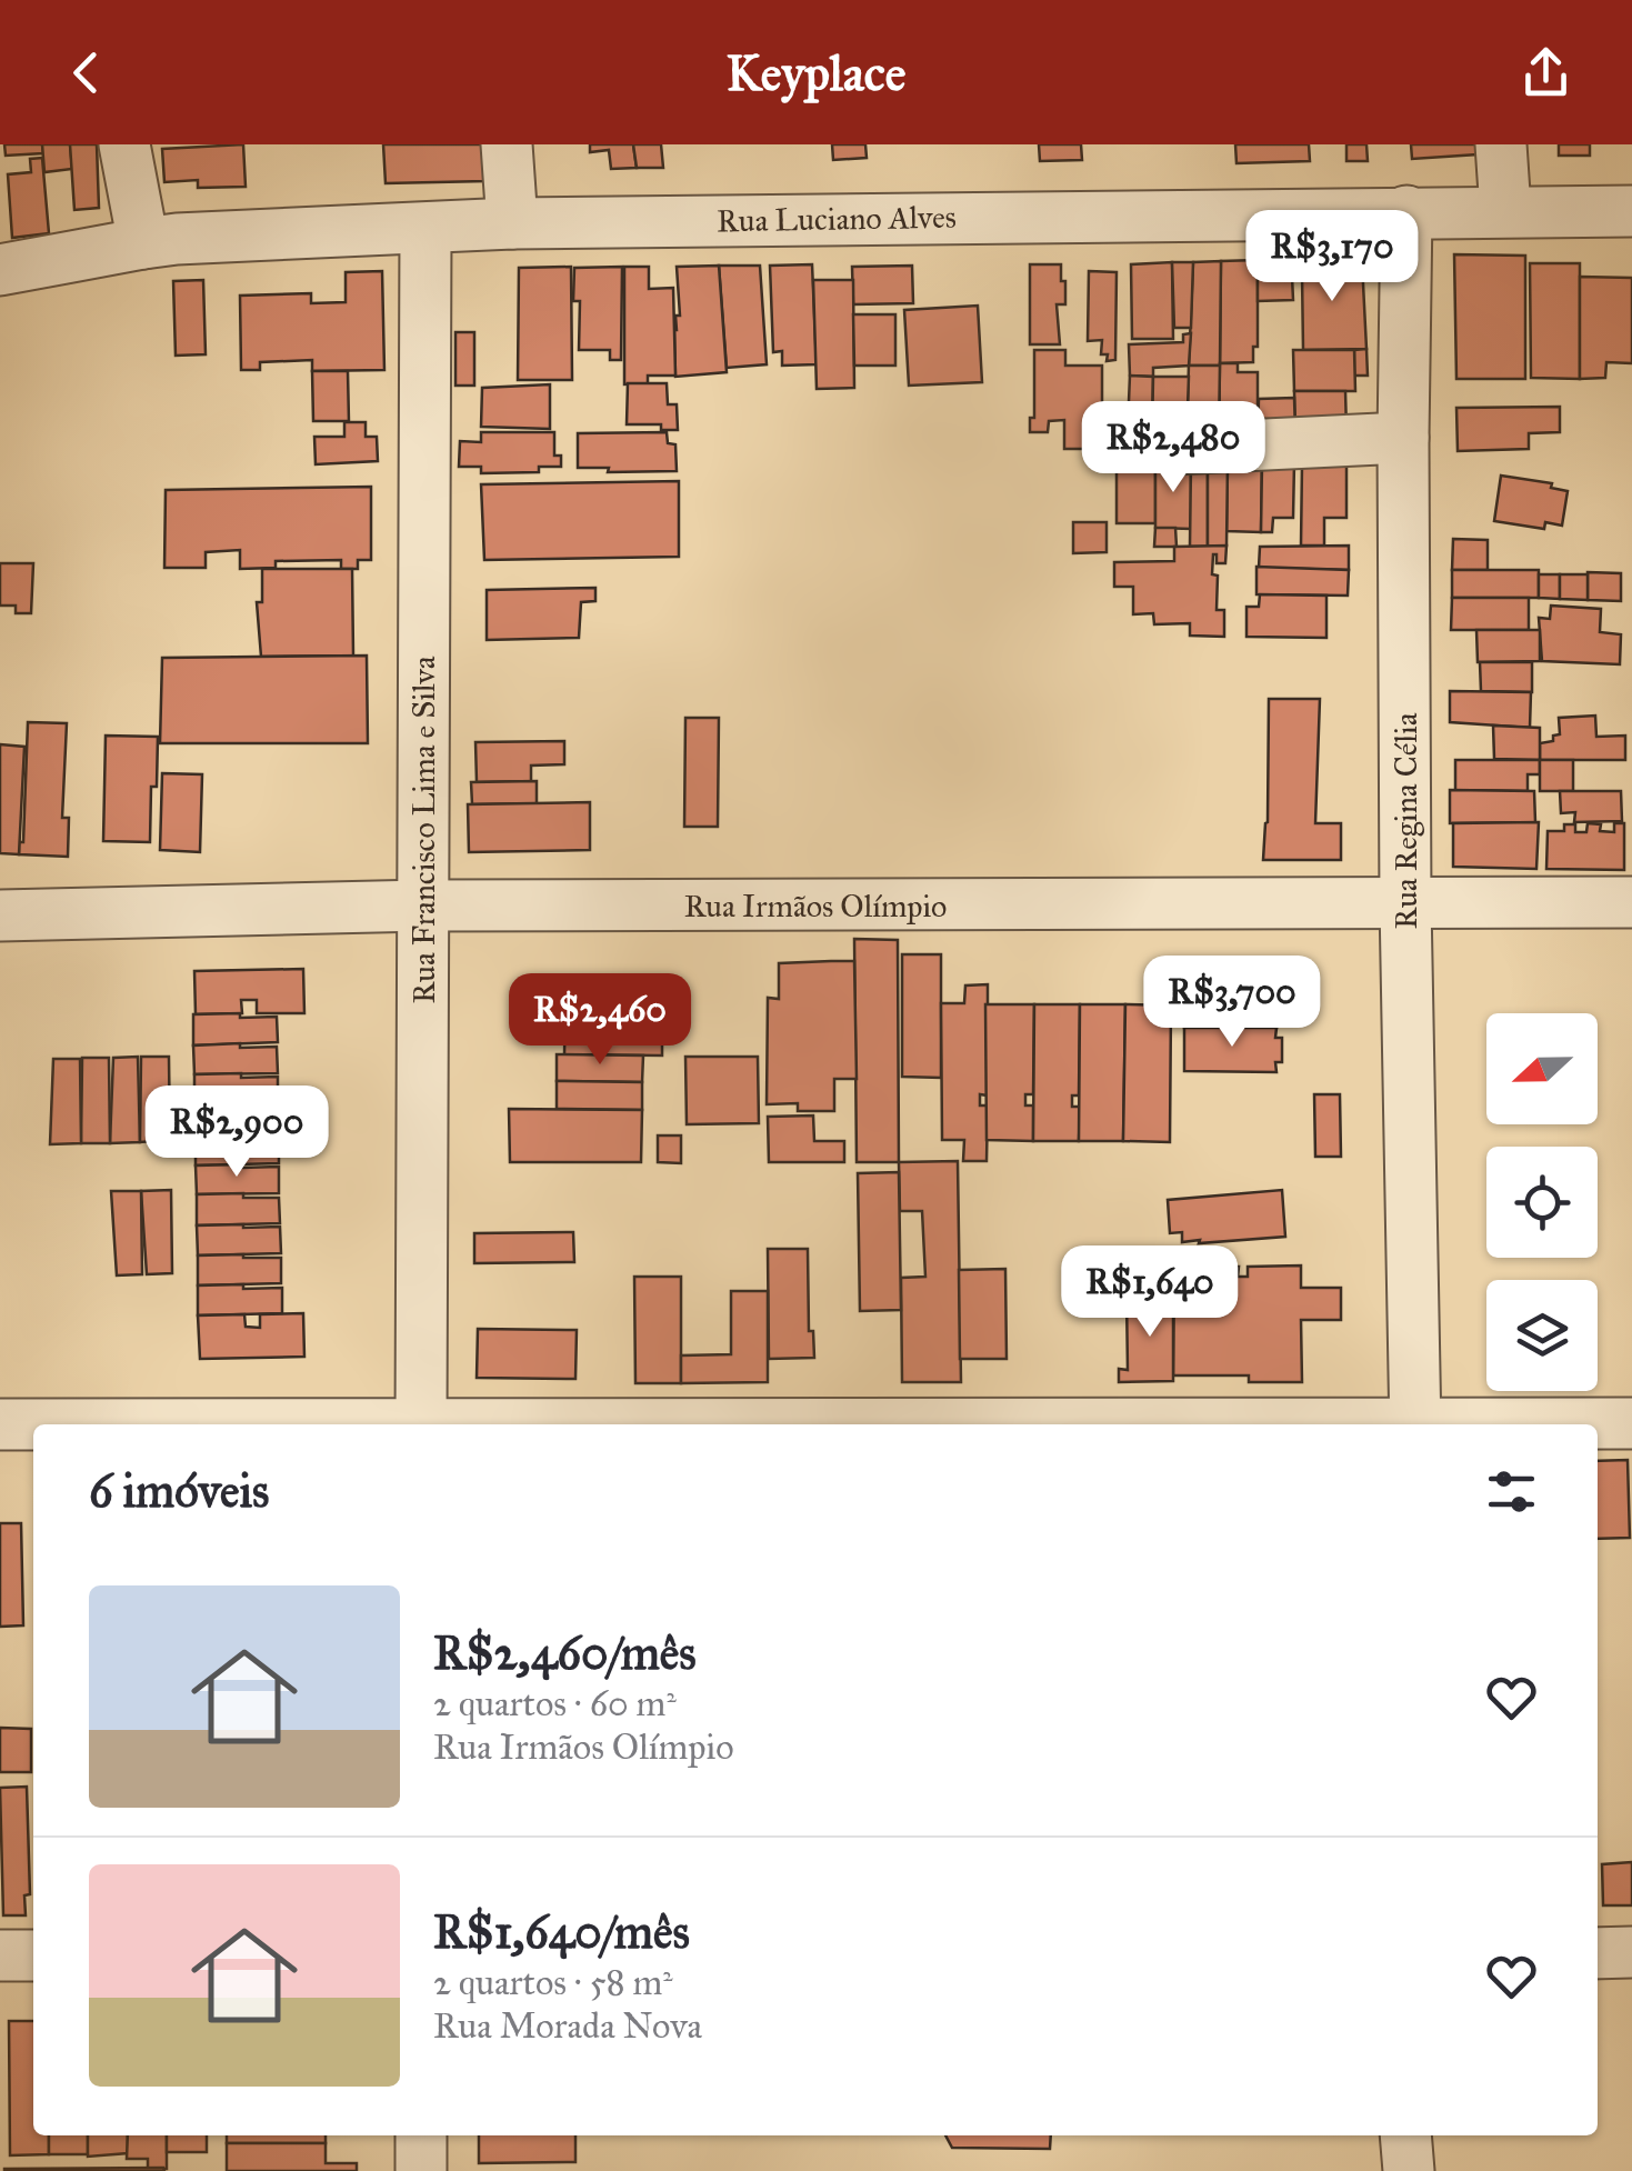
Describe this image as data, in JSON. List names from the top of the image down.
{
  "streets": {
    "street": [
      "Rua Luciano Alves",
      "Rua Regina Célia",
      "Rua Francisco Lima e Silva",
      "Rua Irmãos Olímpio"
    ]
  },
  "crossings": [
    ["Rua Luciano Alves", "Rua Regina Célia"],
    ["Rua Luciano Alves", "Rua Francisco Lima e Silva"],
    ["Rua Regina Célia", "Rua Irmãos Olímpio"],
    ["Rua Francisco Lima e Silva", "Rua Irmãos Olímpio"]
  ],
  "north": "left",
  "page": {
    "header": "Keyplace",
    "price": [
      "R$3,170",
      "R$2,480",
      "R$3,700",
      "R$2,460",
      "R$2,900",
      "R$1,640"
    ],
    "heading": "6 imóveis",
    "list": [
      {
        "name": "R$2,460/mês",
        "note": "2 quartos · 60 m² · Rua Irmãos Olímpio"
      },
      {
        "name": "R$1,640/mês",
        "note": "2 quartos · 58 m² · Rua Morada Nova"
      }
    ]
  }
}
